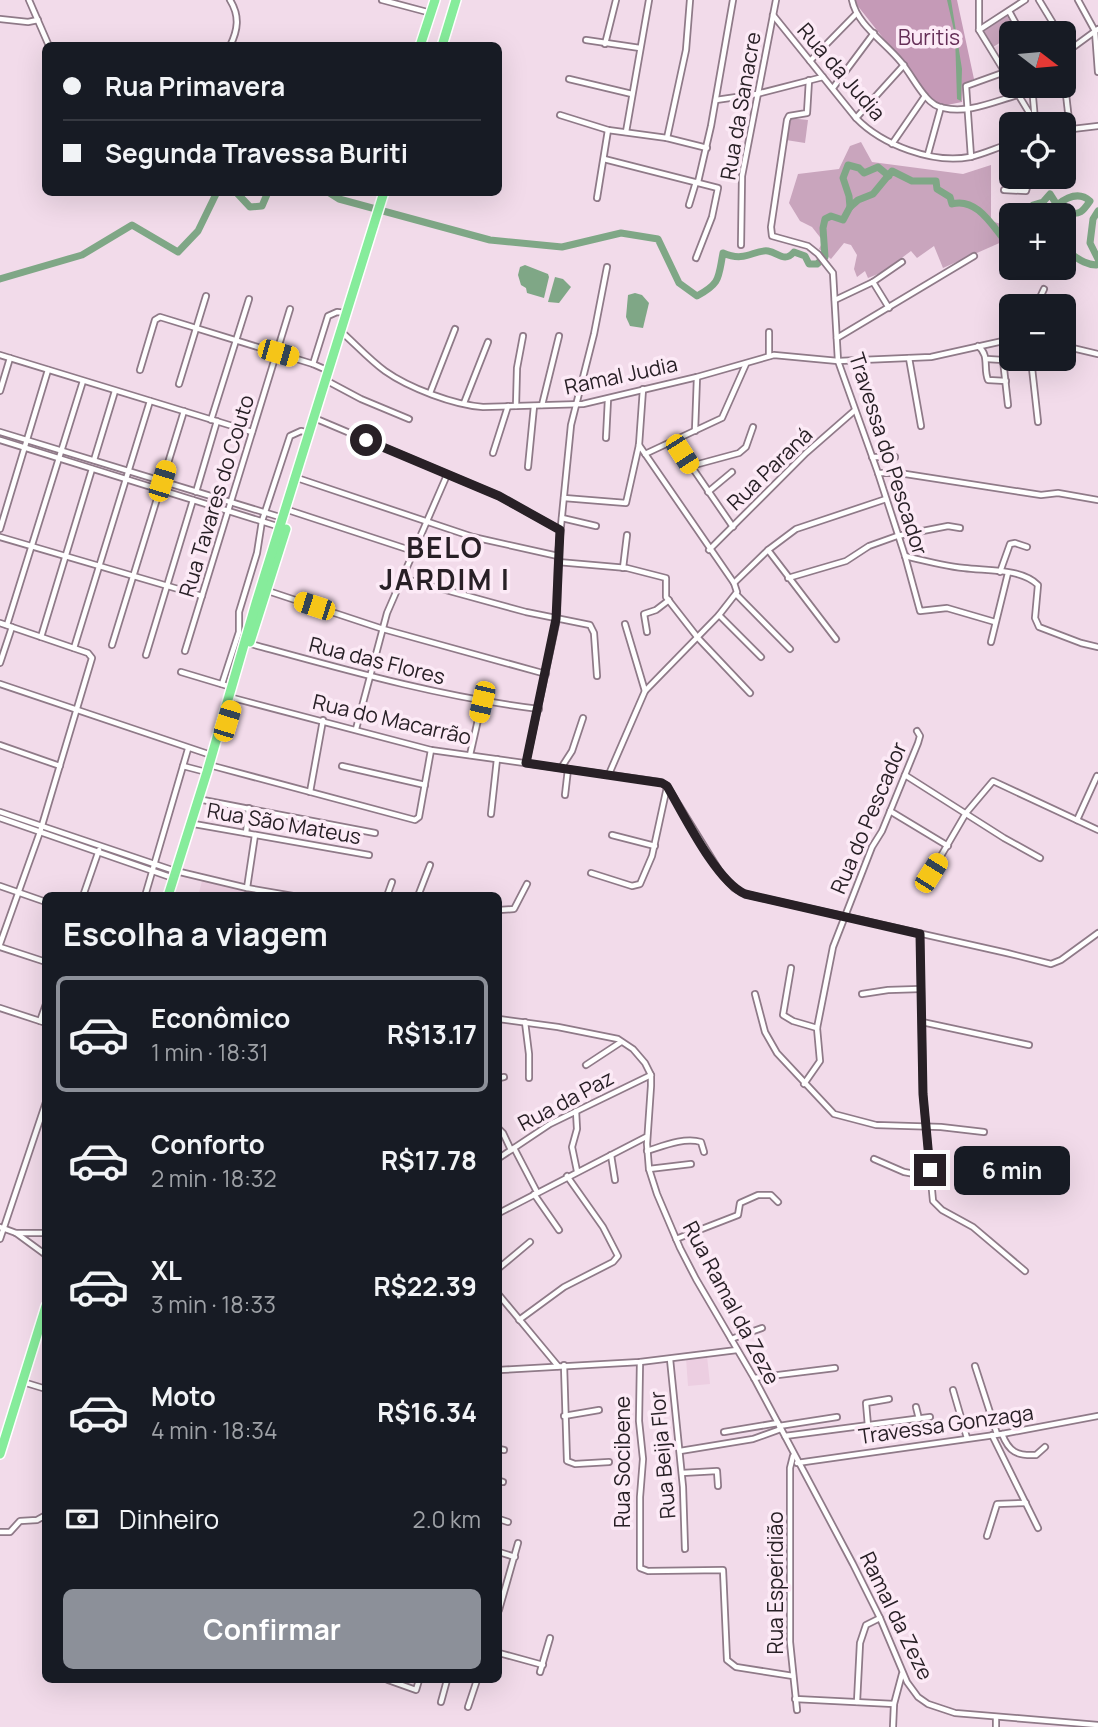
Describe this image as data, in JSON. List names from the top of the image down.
{
  "streets": {
    "street": [
      "Rua da Judia",
      "Rua da Sanacre",
      "Ramal Judia",
      "Travessa do Pescador",
      "Rua Paraná",
      "Rua Tavares do Couto",
      "Rua das Flores",
      "Rua do Macarrão",
      "Rua do Pescador",
      "Rua São Mateus",
      "Rua da Paz",
      "Rua Ramal da Zeze",
      "Travessa Gonzaga",
      "Rua Beija Flor",
      "Rua Socibene",
      "Rua Esperidião",
      "Ramal da Zeze"
    ]
  },
  "crossings": [
    ["Rua da Judia", "Rua da Sanacre"],
    ["Ramal Judia", "Travessa do Pescador"],
    ["Travessa do Pescador", "Rua Paraná"],
    ["Rua da Paz", "Rua Ramal da Zeze"],
    ["Rua Ramal da Zeze", "Travessa Gonzaga"],
    ["Rua Ramal da Zeze", "Rua Esperidião"],
    ["Rua Ramal da Zeze", "Ramal da Zeze"],
    ["Rua Socibene", "Rua Esperidião"]
  ],
  "districts": ["BELO JARDIM I"],
  "parks": ["Buritis"],
  "north": "right",
  "page": {
    "map_buttons": ["+", "−"],
    "banner": ["Rua Primavera", "Segunda Travessa Buriti"],
    "heading": "Escolha a viagem",
    "list": [
      {
        "name": "Econômico",
        "note": "1 min · 18:31",
        "value": "R$13.17"
      },
      {
        "name": "Conforto",
        "note": "2 min · 18:32",
        "value": "R$17.78"
      },
      {
        "name": "XL",
        "note": "3 min · 18:33",
        "value": "R$22.39"
      },
      {
        "name": "Moto",
        "note": "4 min · 18:34",
        "value": "R$16.34"
      }
    ],
    "bubble": "6 min",
    "pay": ["Dinheiro", "2.0 km"],
    "buttons": "Confirmar"
  }
}
